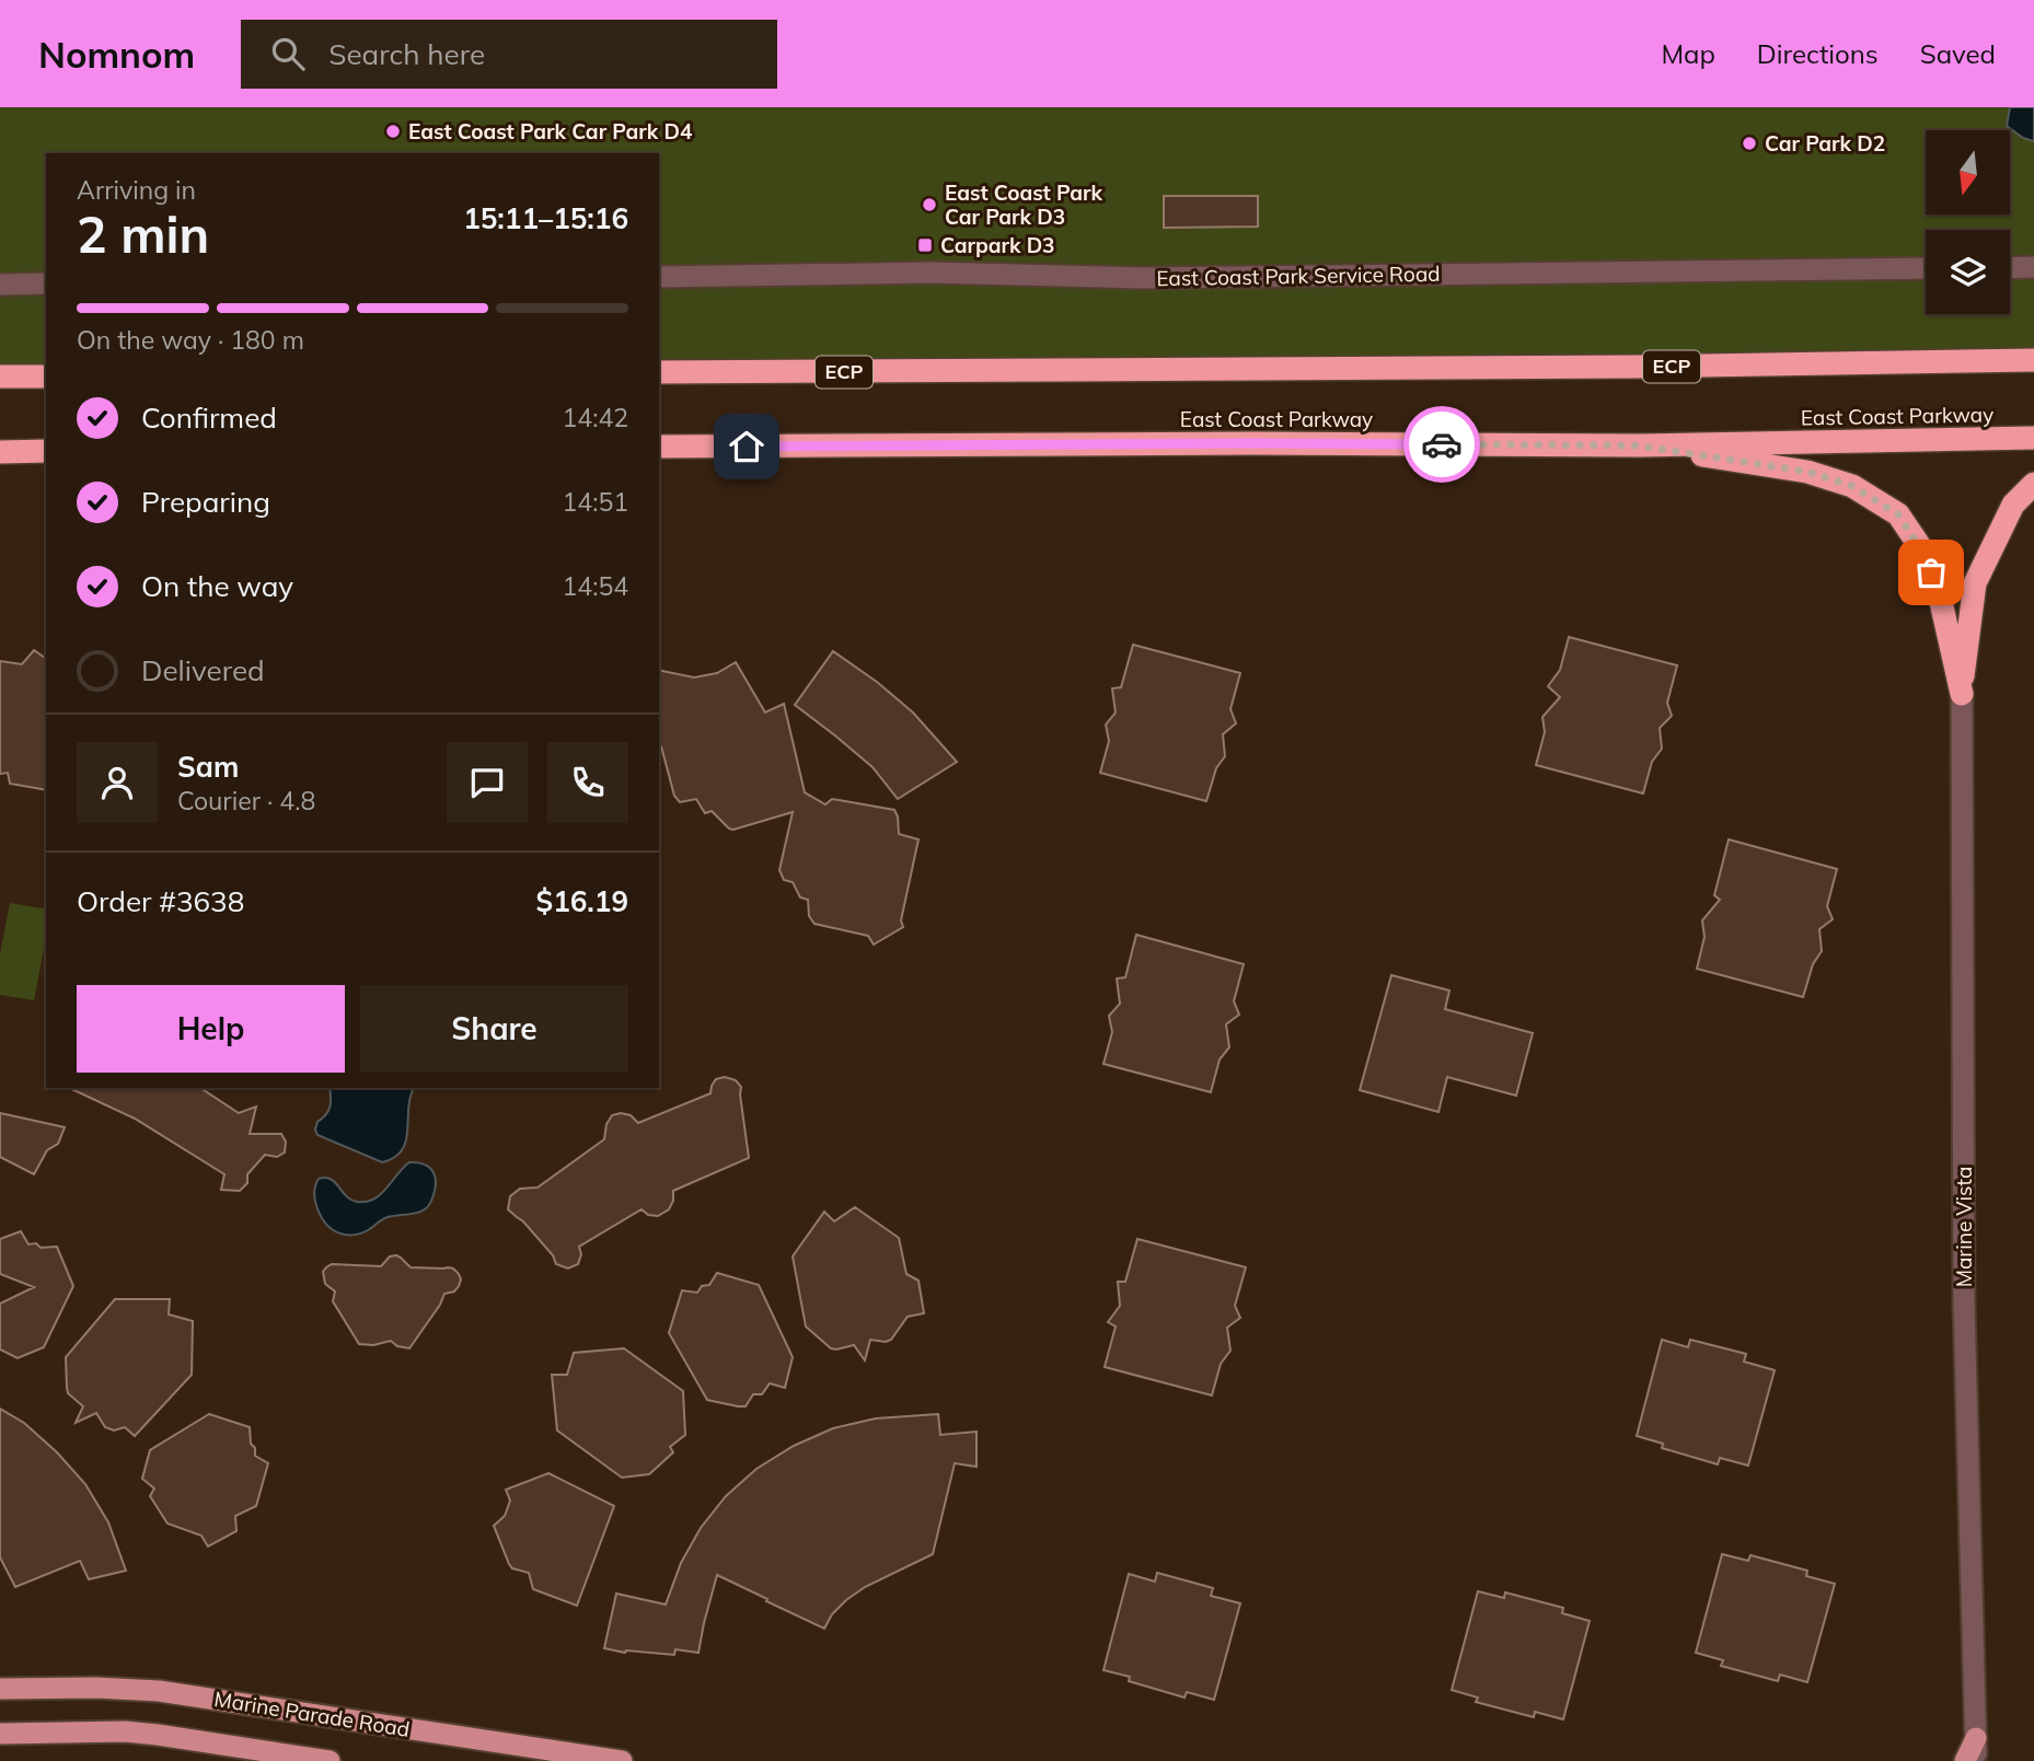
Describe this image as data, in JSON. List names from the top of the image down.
{
  "streets": {
    "highway": ["ECP", "East Coast Parkway"],
    "main road": ["Marine Parade Road"],
    "street": ["East Coast Park Service Road", "Marine Vista"]
  },
  "places": {
    "other": ["East Coast Park Car Park D4", "Car Park D2", "East Coast Park Car Park D3"],
    "transit": ["Carpark D3"]
  },
  "north": "bottom",
  "page": {
    "header": "Nomnom",
    "search": "Search here",
    "nav": ["Map", "Directions", "Saved"],
    "heading": ["2 min", "Arriving in", "15:11–15:16"],
    "panel": [
      "Sam",
      "Courier · 4.8",
      "Order #3638",
      "$16.19"
    ],
    "bar": "On the way · 180 m",
    "list": [
      ["Confirmed", "14:42"],
      ["Preparing", "14:51"],
      ["On the way", "14:54"],
      "Delivered"
    ],
    "buttons": ["Help", "Share"]
  }
}
